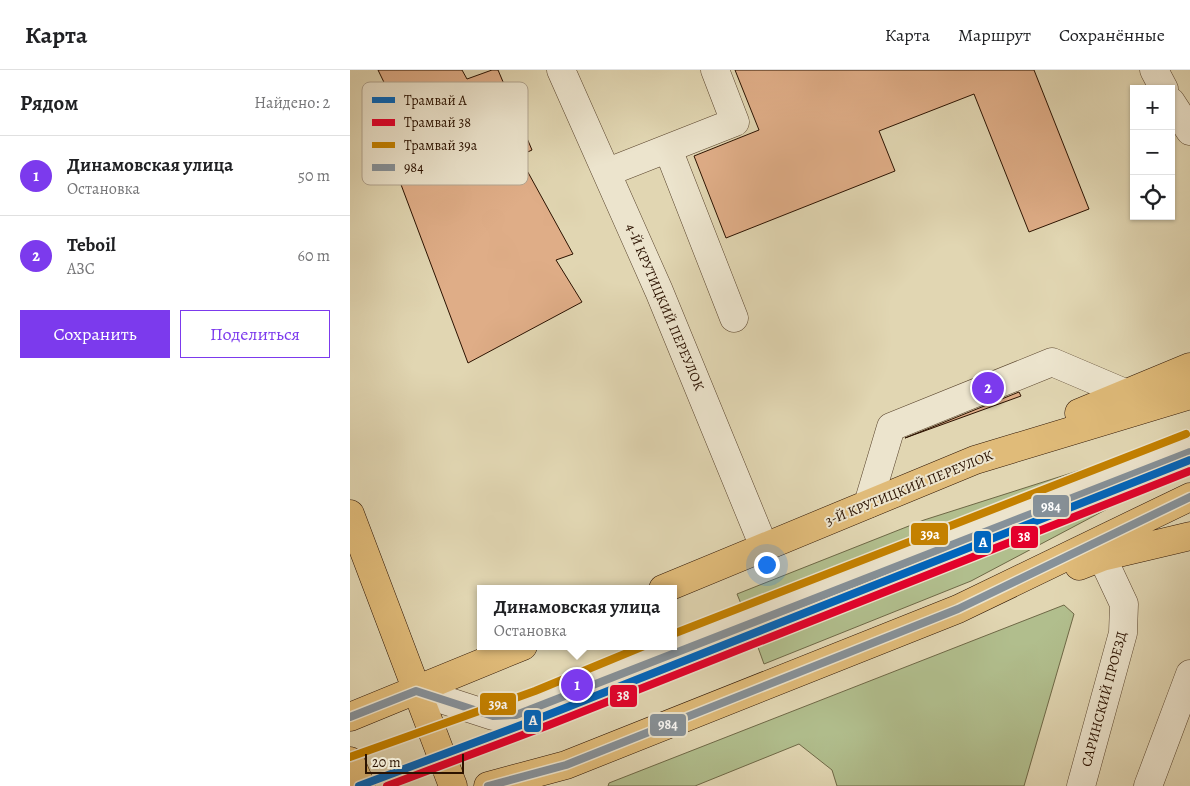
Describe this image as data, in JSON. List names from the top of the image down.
{
  "streets": {
    "main road": ["3-Й КРУТИЦКИЙ ПЕРЕУЛОК"],
    "street": ["4-Й КРУТИЦКИЙ ПЕРЕУЛОК", "САРИНСКИЙ ПРОЕЗД"]
  },
  "crossings": [
    ["4-Й КРУТИЦКИЙ ПЕРЕУЛОК", "3-Й КРУТИЦКИЙ ПЕРЕУЛОК"]
  ],
  "lines": [
    "tram line 39а",
    "transit line 984",
    "tram line А",
    "tram line 38"
  ],
  "legend": [
    "Трамвай А",
    "Трамвай 38",
    "Трамвай 39а",
    "984"
  ],
  "scale_bar": "20 m",
  "page": {
    "header": "Карта",
    "nav": ["Карта", "Маршрут", "Сохранённые"],
    "heading": ["Рядом", "Найдено: 2"],
    "map_buttons": ["+", "−"],
    "list": [
      {
        "mark": "1",
        "name": "Динамовская улица",
        "note": "Остановка",
        "value": "50 m"
      },
      {
        "mark": "2",
        "name": "Teboil",
        "note": "АЗС",
        "value": "60 m"
      }
    ],
    "buttons": ["Сохранить", "Поделиться"],
    "pins": ["2", "1"],
    "popup": ["Динамовская улица", "Остановка"],
    "scale": "20 m"
  }
}
